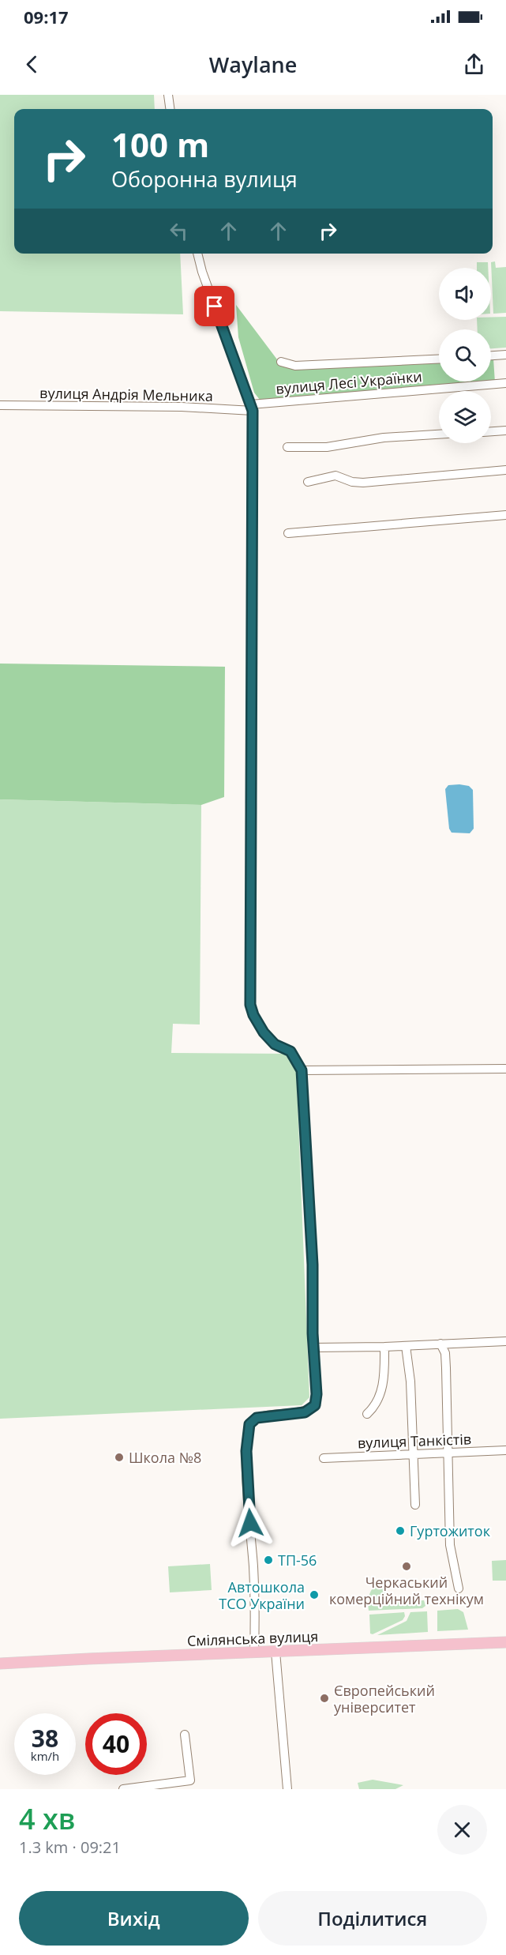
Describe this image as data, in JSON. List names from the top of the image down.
{
  "streets": {
    "main road": ["Смілянська вулиця"],
    "street": ["вулиця Лесі Українки", "вулиця Андрія Мельника", "вулиця Танкістів"]
  },
  "crossings": [
    ["вулиця Лесі Українки", "вулиця Андрія Мельника"]
  ],
  "places": [
    "Школа №8",
    "Гуртожиток",
    "ТП-56",
    "Черкаський комерційний технікум",
    "Автошкола ТСО України",
    "Європейський університет"
  ],
  "page": {
    "status": "09:17",
    "header": "Waylane",
    "turn": ["100 m", "Оборонна вулиця"],
    "speed": "38 km/h",
    "limit": "40",
    "heading": ["4 хв", "1.3 km · 09:21"],
    "buttons": ["Вихід", "Поділитися"]
  }
}
